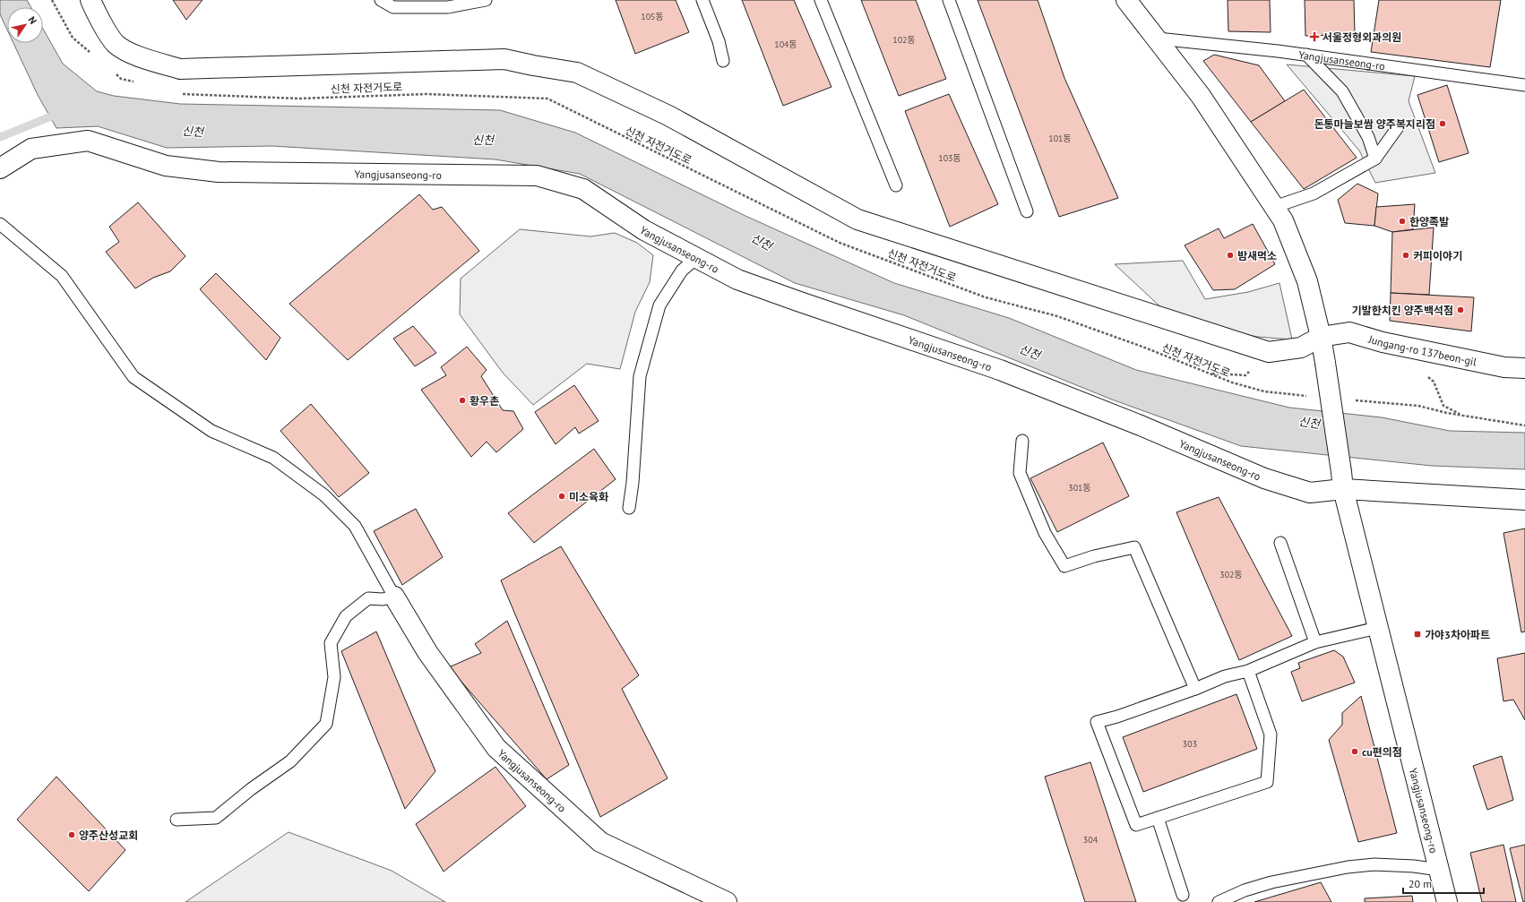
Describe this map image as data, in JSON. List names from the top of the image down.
{
  "streets": {
    "street": ["Yangjusanseong-ro", "Jungang-ro 137beon-gil"],
    "path": ["신천 자전거도로"]
  },
  "water": ["신천"],
  "places": {
    "health": ["서울정형외과의원"],
    "other": [
      "돈통마늘보쌈 양주복지리점",
      "한양족발",
      "밤새먹소",
      "커피이야기",
      "기발한치킨 양주백석점",
      "황우촌",
      "미소육화",
      "cu편의점",
      "양주산성교회"
    ],
    "transit": ["가야3차아파트"]
  },
  "house_numbers": [
    "105동",
    "102동",
    "104동",
    "101동",
    "103동",
    "301동",
    "302동",
    "303",
    "304"
  ],
  "scale_bar": "20 m",
  "north": "top right"
}
